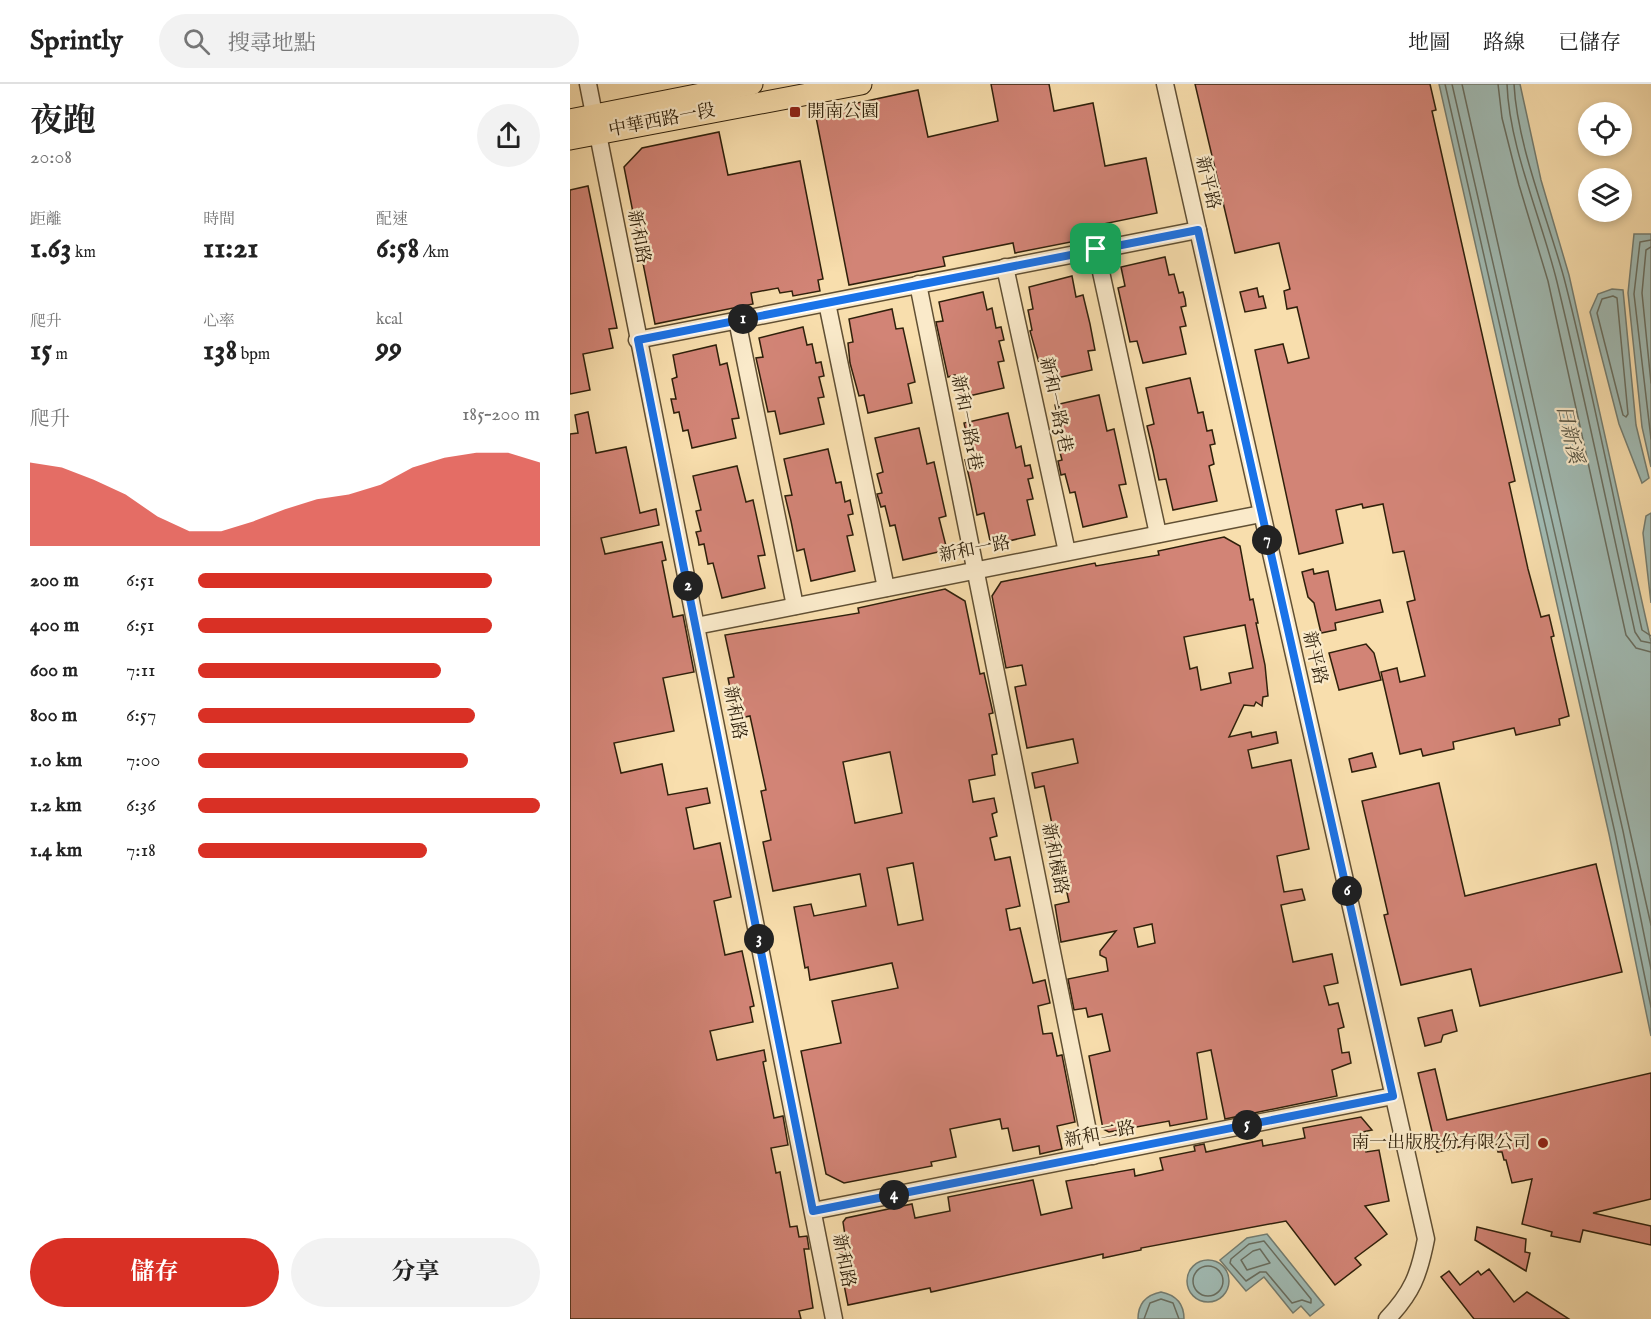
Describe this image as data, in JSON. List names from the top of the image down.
{
  "streets": {
    "main road": ["中華西路一段"],
    "street": [
      "新平路",
      "新和路",
      "新和一路3巷",
      "新和一路1巷",
      "新和一路",
      "新和橫路",
      "新和二路"
    ]
  },
  "crossings": [
    ["中華西路一段", "新和路"],
    ["新平路", "新和一路"],
    ["新平路", "新和二路"],
    ["新和路", "新和一路"],
    ["新和路", "新和二路"],
    ["新和一路3巷", "新和一路"],
    ["新和一路1巷", "新和一路"],
    ["新和一路1巷", "新和橫路"],
    ["新和一路", "新和橫路"],
    ["新和橫路", "新和二路"]
  ],
  "water": ["日新溪"],
  "places": {
    "transit": ["開南公園"],
    "other": ["南一出版股份有限公司"]
  },
  "page": {
    "header": "Sprintly",
    "search": "搜尋地點",
    "nav": ["地圖", "路線", "已儲存"],
    "heading": ["夜跑", "20:08"],
    "stats": [
      ["距離", "1.63 km"],
      ["時間", "11:21"],
      ["配速", "6:58 /km"],
      ["爬升", "15 m"],
      ["心率", "138 bpm"],
      ["kcal", "99"]
    ],
    "pins": [
      "1",
      "7",
      "2",
      "6",
      "3",
      "5",
      "4"
    ],
    "chart": ["爬升", "185–200 m"],
    "list": [
      {
        "name": "200 m",
        "note": "6:51"
      },
      {
        "name": "400 m",
        "note": "6:51"
      },
      {
        "name": "600 m",
        "note": "7:11"
      },
      {
        "name": "800 m",
        "note": "6:57"
      },
      {
        "name": "1.0 km",
        "note": "7:00"
      },
      {
        "name": "1.2 km",
        "note": "6:36"
      },
      {
        "name": "1.4 km",
        "note": "7:18"
      }
    ],
    "buttons": ["儲存", "分享"]
  }
}
